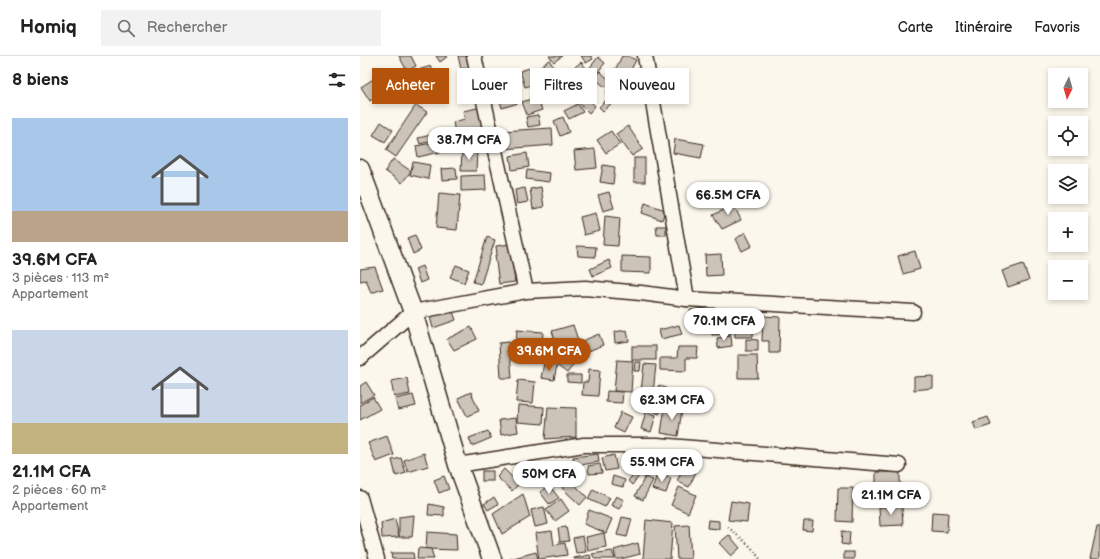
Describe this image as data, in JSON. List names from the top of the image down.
{
  "north": "bottom",
  "page": {
    "header": "Homiq",
    "search": "Rechercher",
    "nav": ["Carte", "Itinéraire", "Favoris"],
    "heading": "8 biens",
    "map_buttons": ["+", "−"],
    "chip": [
      "Acheter",
      "Louer",
      "Filtres",
      "Nouveau"
    ],
    "list": [
      {
        "name": "39.6M CFA",
        "note": "3 pièces · 113 m² · Appartement"
      },
      {
        "name": "21.1M CFA",
        "note": "2 pièces · 60 m² · Appartement"
      }
    ],
    "price": [
      "38.7M CFA",
      "66.5M CFA",
      "70.1M CFA",
      "39.6M CFA",
      "62.3M CFA",
      "55.9M CFA",
      "50M CFA",
      "21.1M CFA"
    ]
  }
}
